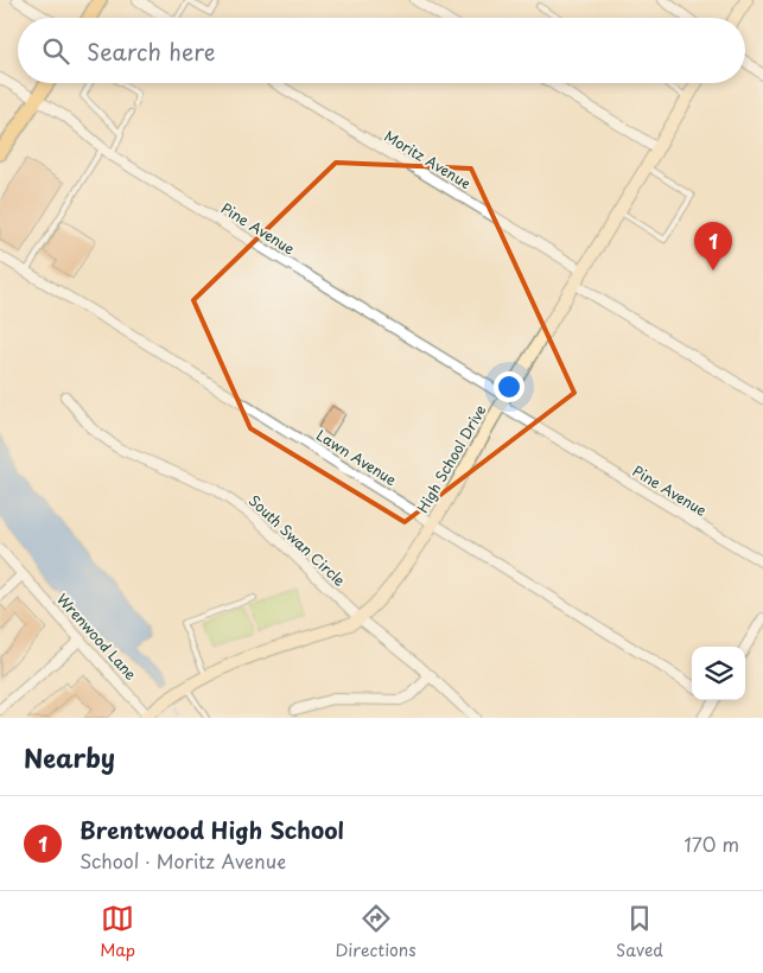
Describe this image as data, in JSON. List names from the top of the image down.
{
  "streets": {
    "street": [
      "Moritz Avenue",
      "Pine Avenue",
      "Lawn Avenue",
      "High School Drive",
      "South Swan Circle",
      "Wrenwood Lane"
    ]
  },
  "crossings": [
    ["Moritz Avenue", "High School Drive"],
    ["Pine Avenue", "High School Drive"],
    ["Lawn Avenue", "High School Drive"],
    ["High School Drive", "South Swan Circle"],
    ["High School Drive", "Wrenwood Lane"]
  ],
  "page": {
    "search": "Search here",
    "pins": "1",
    "heading": "Nearby",
    "list": [
      {
        "mark": "1",
        "name": "Brentwood High School",
        "note": "School · Moritz Avenue",
        "value": "170 m"
      }
    ],
    "nav": ["Map", "Directions", "Saved"]
  }
}
